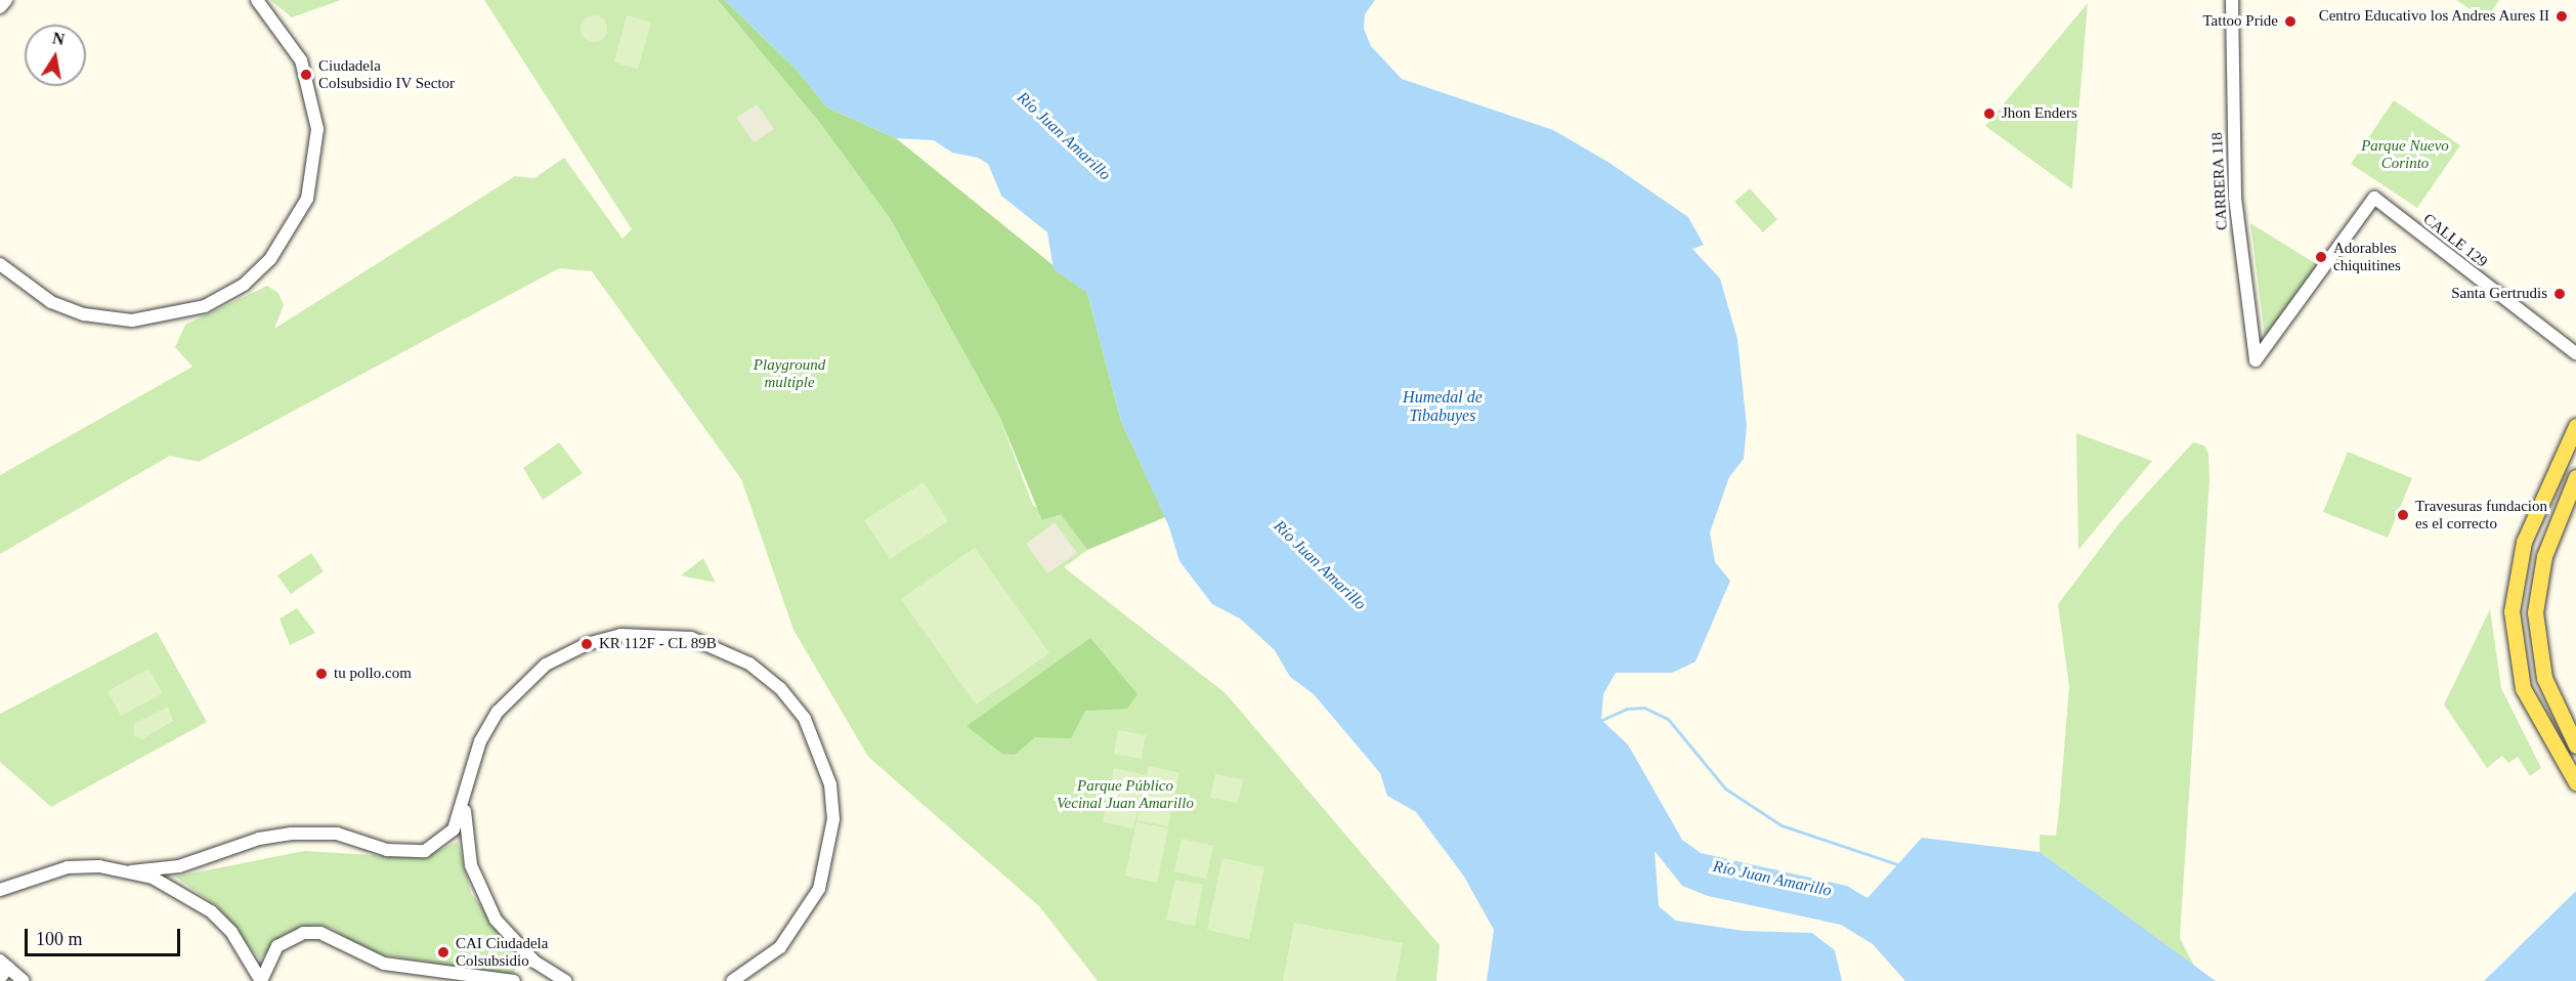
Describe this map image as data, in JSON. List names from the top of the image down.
{
  "streets": {
    "street": ["CARRERA 118", "CALLE 129"]
  },
  "crossings": [
    ["CARRERA 118", "CALLE 129"]
  ],
  "water": ["Río Juan Amarillo", "Humedal de Tibabuyes"],
  "parks": ["Parque Nuevo Corinto", "Playground multiple", "Parque Público Vecinal Juan Amarillo"],
  "places": [
    "Centro Educativo los Andres Aures II",
    "Tattoo Pride",
    "Ciudadela Colsubsidio IV Sector",
    "Jhon Enders",
    "Adorables chiquitines",
    "Santa Gertrudis",
    "Travesuras fundacion es el correcto",
    "KR 112F - CL 89B",
    "tu pollo.com",
    "CAI Ciudadela Colsubsidio"
  ],
  "scale_bar": "100 m",
  "north": "top"
}
